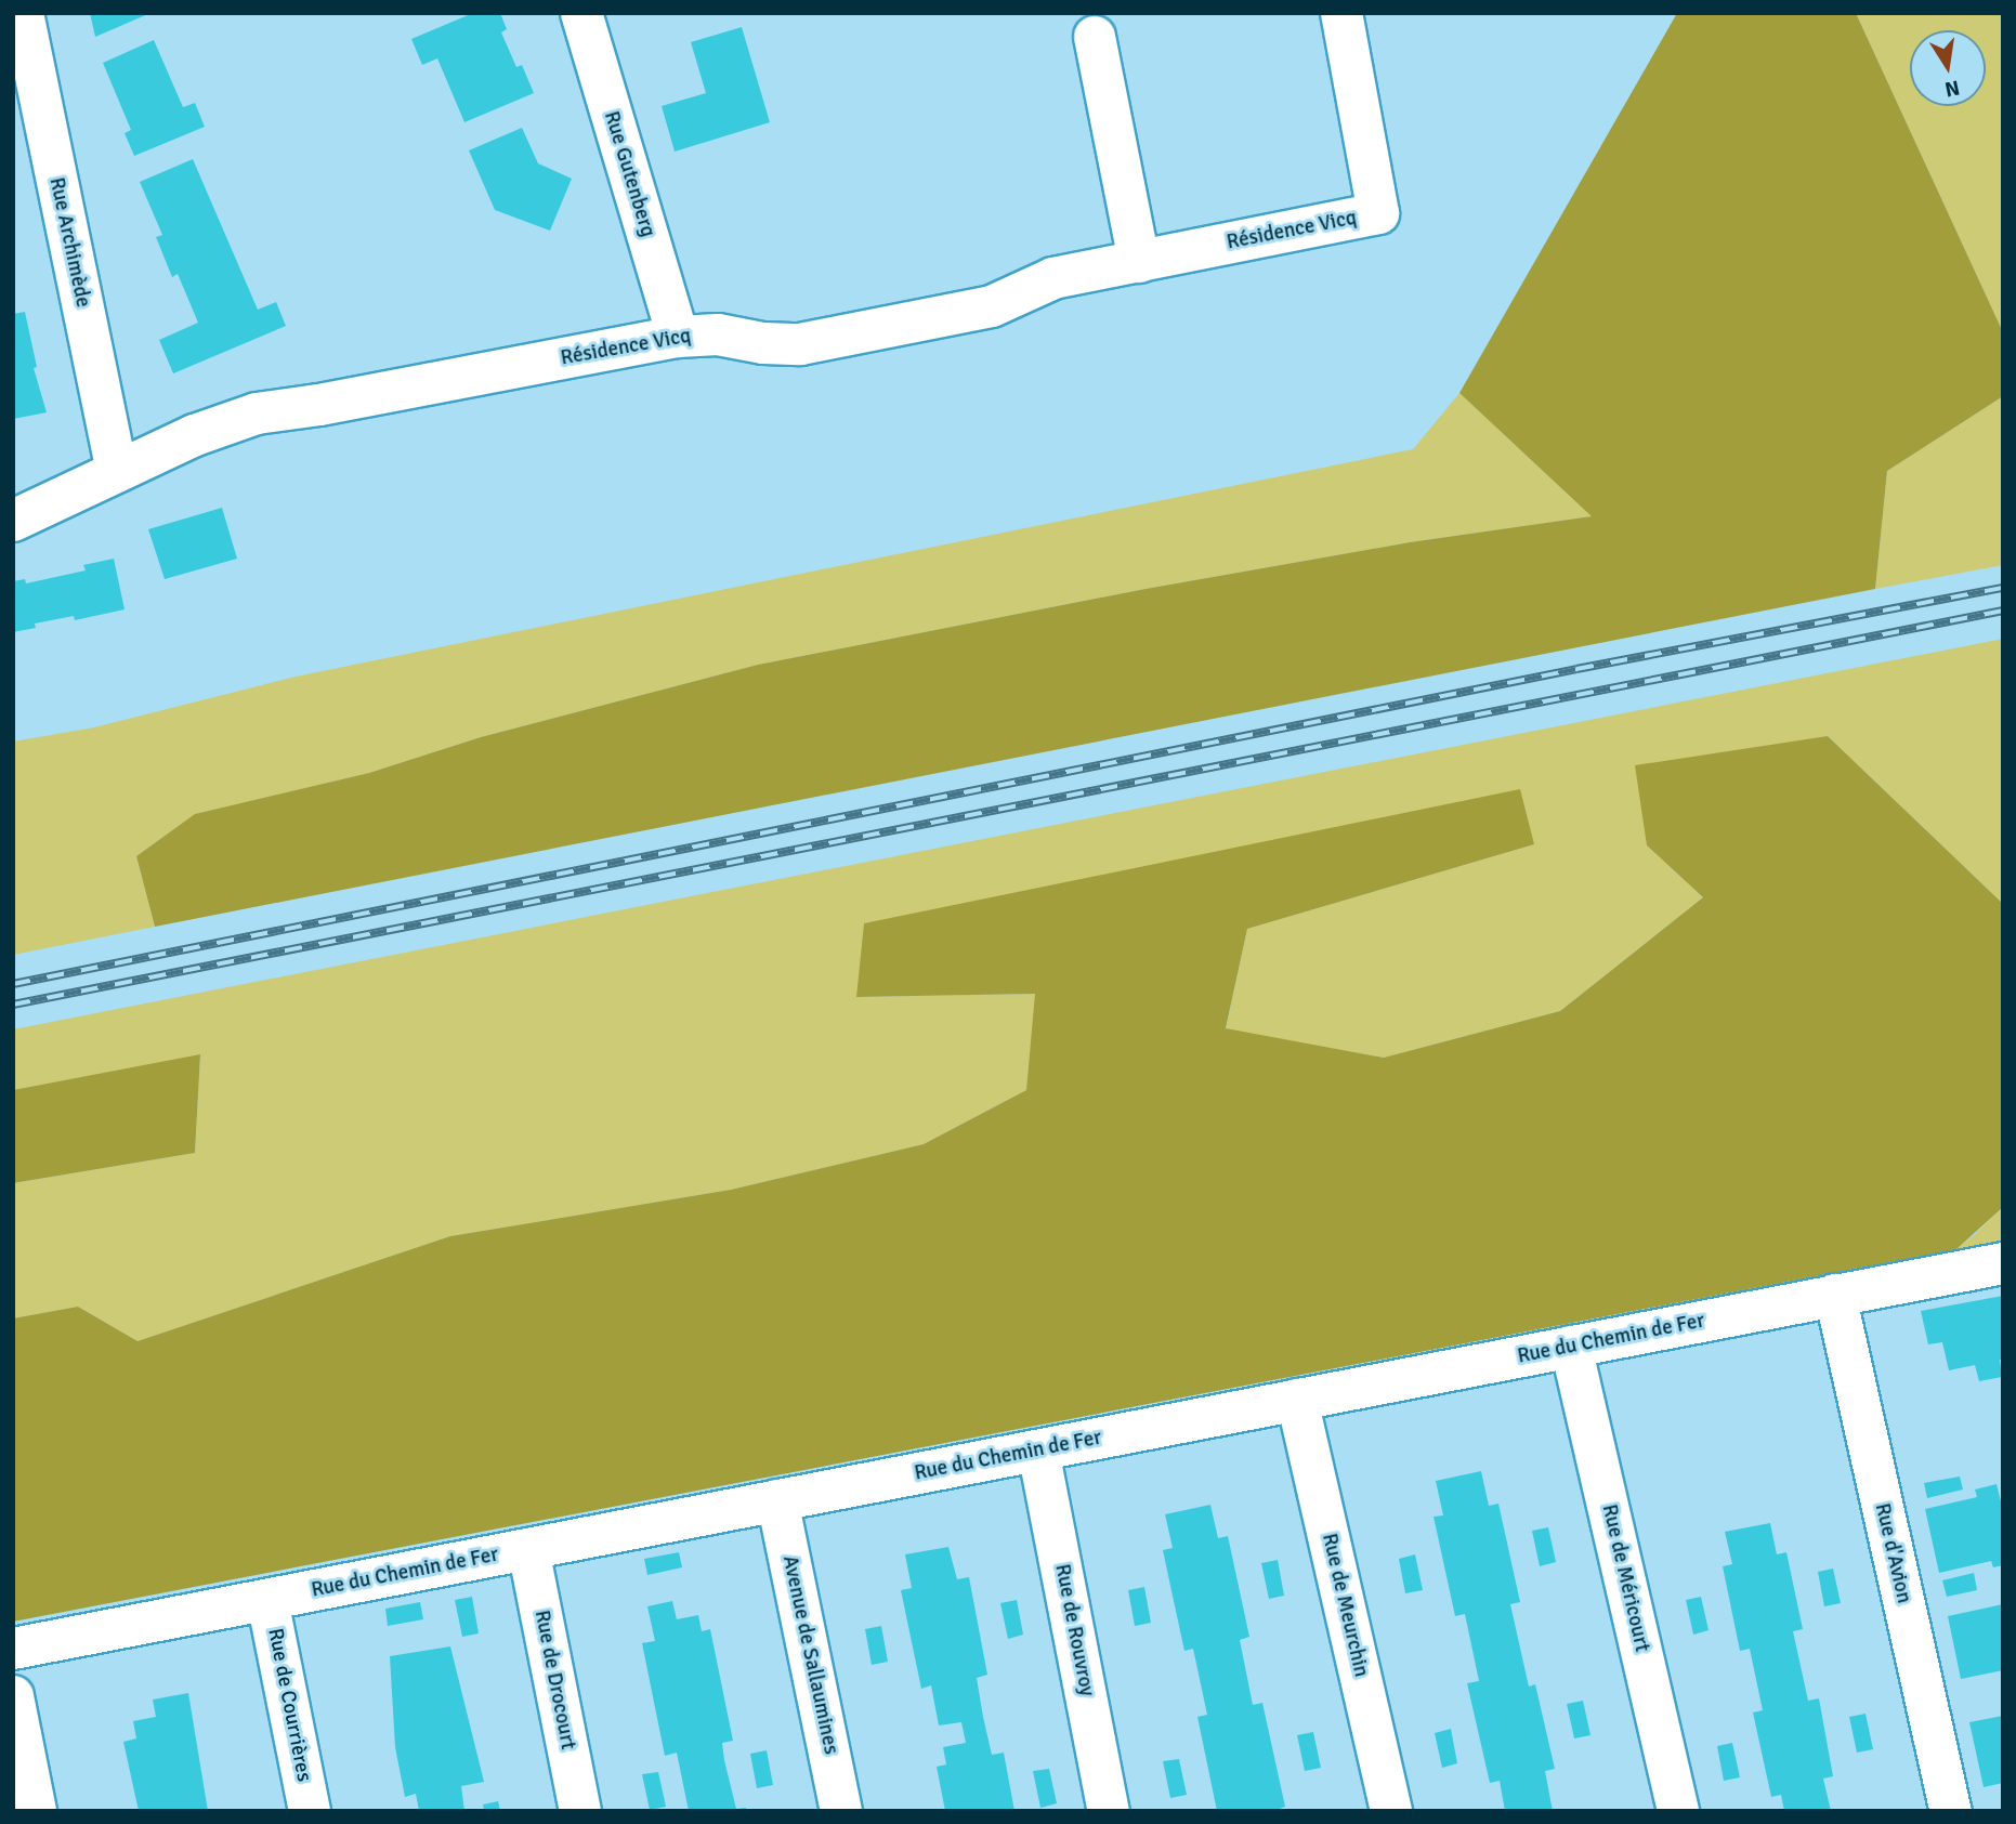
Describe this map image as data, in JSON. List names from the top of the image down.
{
  "streets": {
    "street": [
      "Rue Gutenberg",
      "Résidence Vicq",
      "Rue Archimède",
      "Rue du Chemin de Fer",
      "Rue d'Avion",
      "Rue de Méricourt",
      "Rue de Meurchin",
      "Rue de Rouvroy",
      "Avenue de Sallaumines",
      "Rue de Drocourt",
      "Rue de Courrières"
    ]
  },
  "crossings": [
    ["Rue Gutenberg", "Résidence Vicq"],
    ["Résidence Vicq", "Rue Archimède"],
    ["Rue du Chemin de Fer", "Rue d'Avion"],
    ["Rue du Chemin de Fer", "Rue de Méricourt"],
    ["Rue du Chemin de Fer", "Rue de Meurchin"],
    ["Rue du Chemin de Fer", "Rue de Rouvroy"],
    ["Rue du Chemin de Fer", "Avenue de Sallaumines"],
    ["Rue du Chemin de Fer", "Rue de Drocourt"],
    ["Rue du Chemin de Fer", "Rue de Courrières"]
  ],
  "north": "bottom"
}
